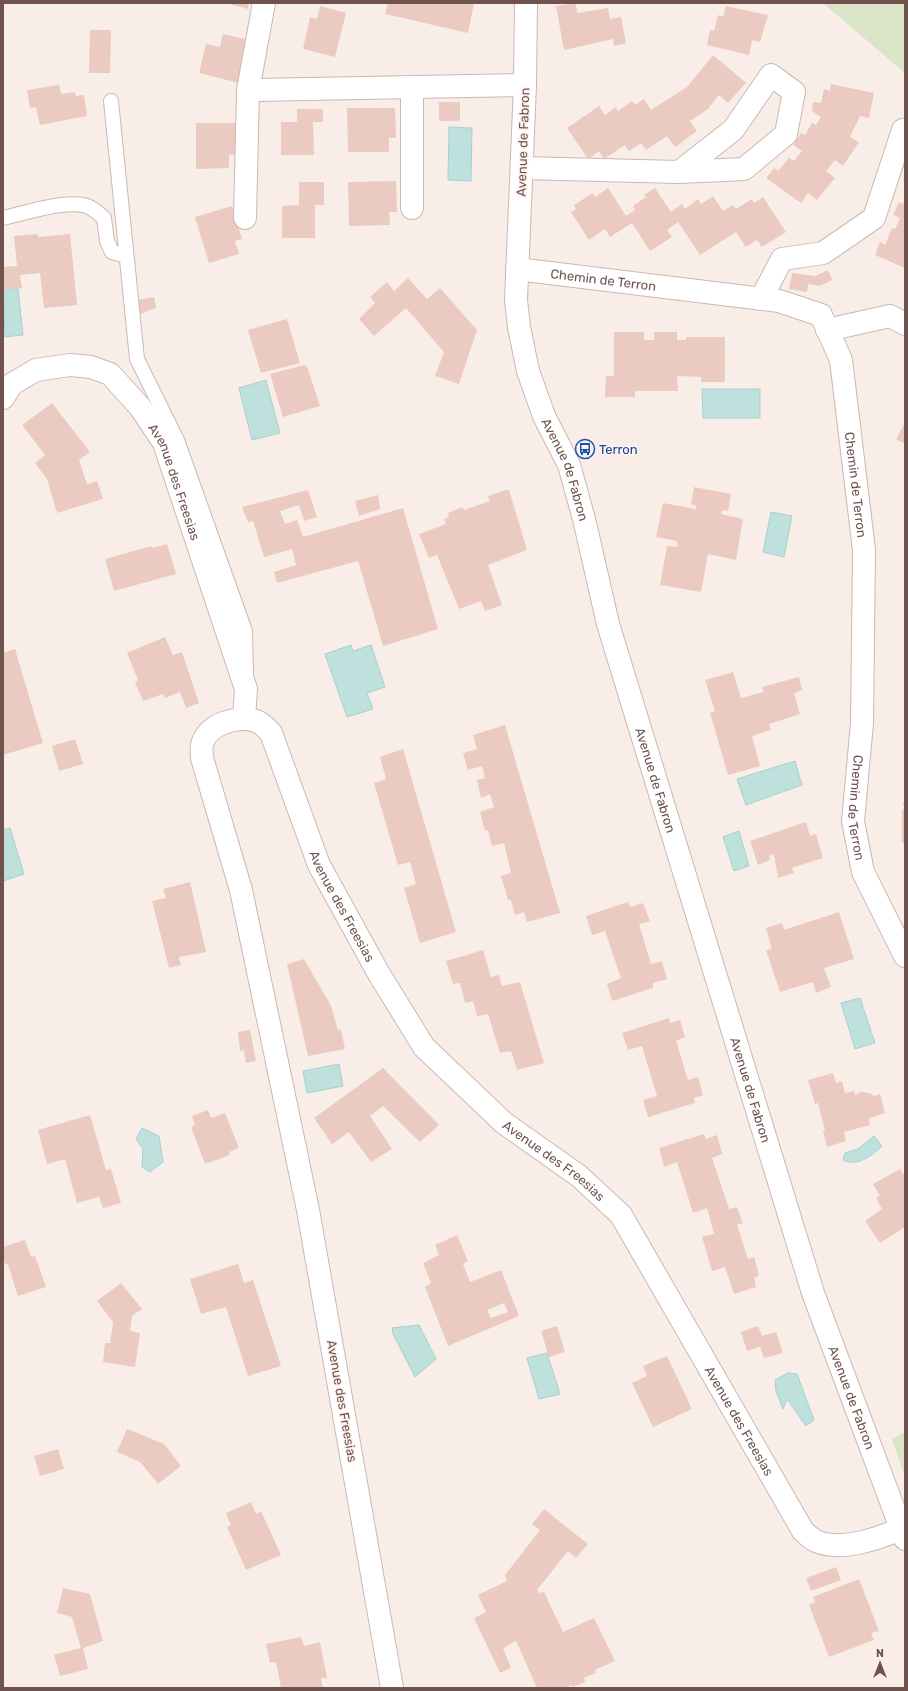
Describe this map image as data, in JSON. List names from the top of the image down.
{
  "streets": {
    "street": ["Avenue de Fabron", "Chemin de Terron", "Avenue des Freesias"]
  },
  "crossings": [
    ["Avenue de Fabron", "Chemin de Terron"],
    ["Avenue de Fabron", "Avenue des Freesias"]
  ],
  "places": {
    "bus stop": ["Terron"]
  },
  "north": "top"
}
